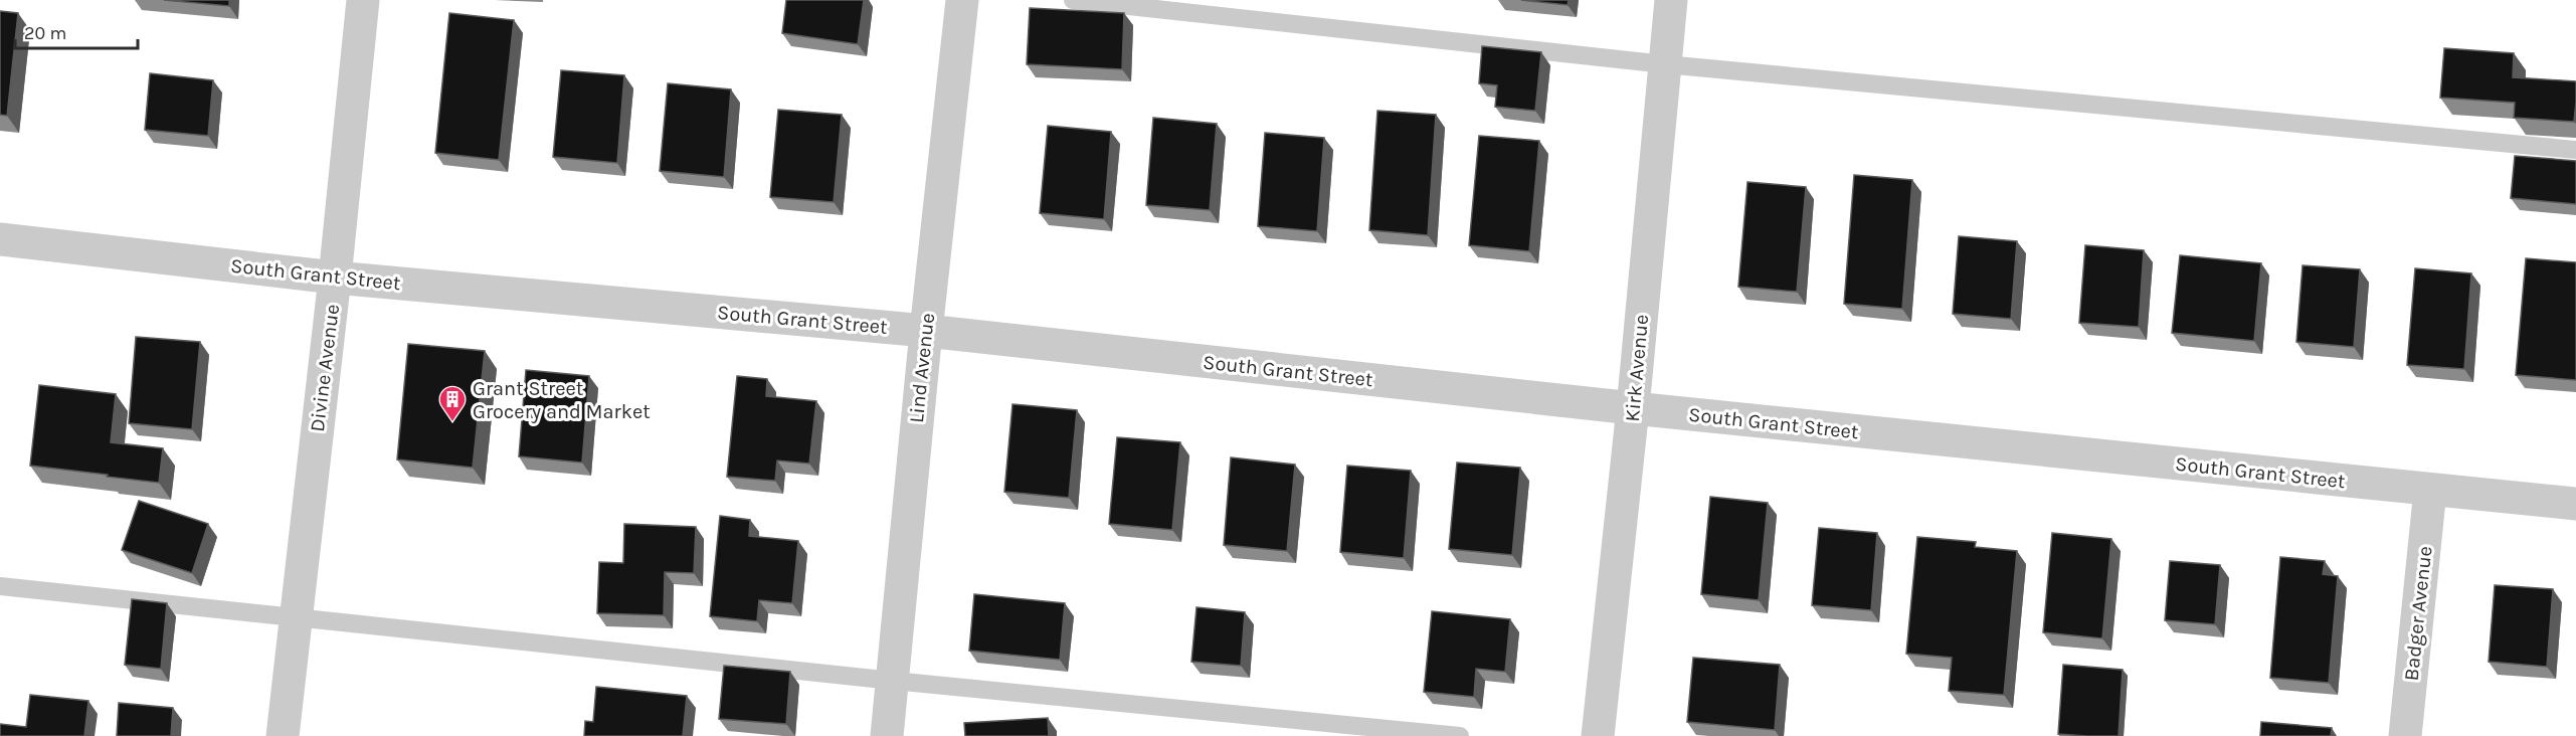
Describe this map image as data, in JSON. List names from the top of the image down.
{
  "streets": {
    "street": [
      "South Grant Street",
      "Divine Avenue",
      "Lind Avenue",
      "Kirk Avenue",
      "Badger Avenue"
    ]
  },
  "crossings": [
    ["South Grant Street", "Divine Avenue"],
    ["South Grant Street", "Lind Avenue"],
    ["South Grant Street", "Kirk Avenue"],
    ["South Grant Street", "Badger Avenue"]
  ],
  "places": {
    "building": ["Grant Street Grocery and Market"]
  },
  "scale_bar": "20 m"
}
